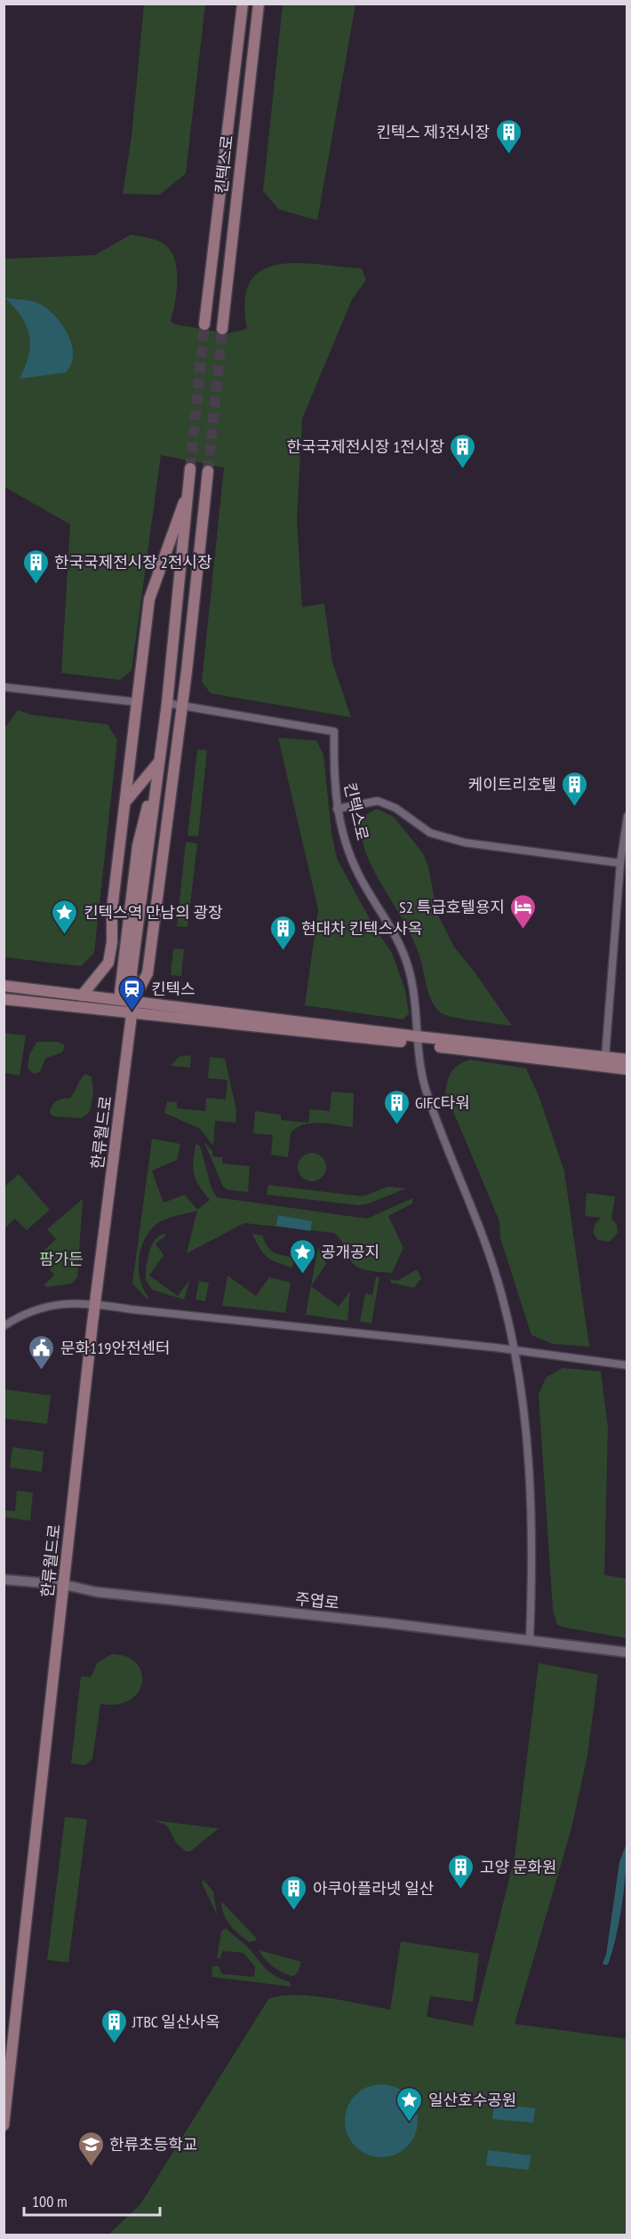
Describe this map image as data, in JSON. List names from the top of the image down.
{
  "streets": {
    "main road": ["킨텍스로", "한류월드로"],
    "street": ["주엽로"]
  },
  "crossings": [
    ["킨텍스로", "주엽로"],
    ["한류월드로", "주엽로"]
  ],
  "parks": ["팜가든"],
  "places": {
    "building": [
      "킨텍스 제3전시장",
      "한국국제전시장 1전시장",
      "한국국제전시장 2전시장",
      "케이트리호텔",
      "현대차 킨텍스사옥",
      "GIFC타워",
      "고양 문화원",
      "아쿠아플라넷 일산",
      "JTBC 일산사옥"
    ],
    "hotel": ["S2 특급호텔용지"],
    "place": ["킨텍스역 만남의 광장", "공개공지", "일산호수공원"],
    "station": ["킨텍스"],
    "public building": ["문화119안전센터"],
    "school or university": ["한류초등학교"]
  },
  "scale_bar": "100 m"
}
